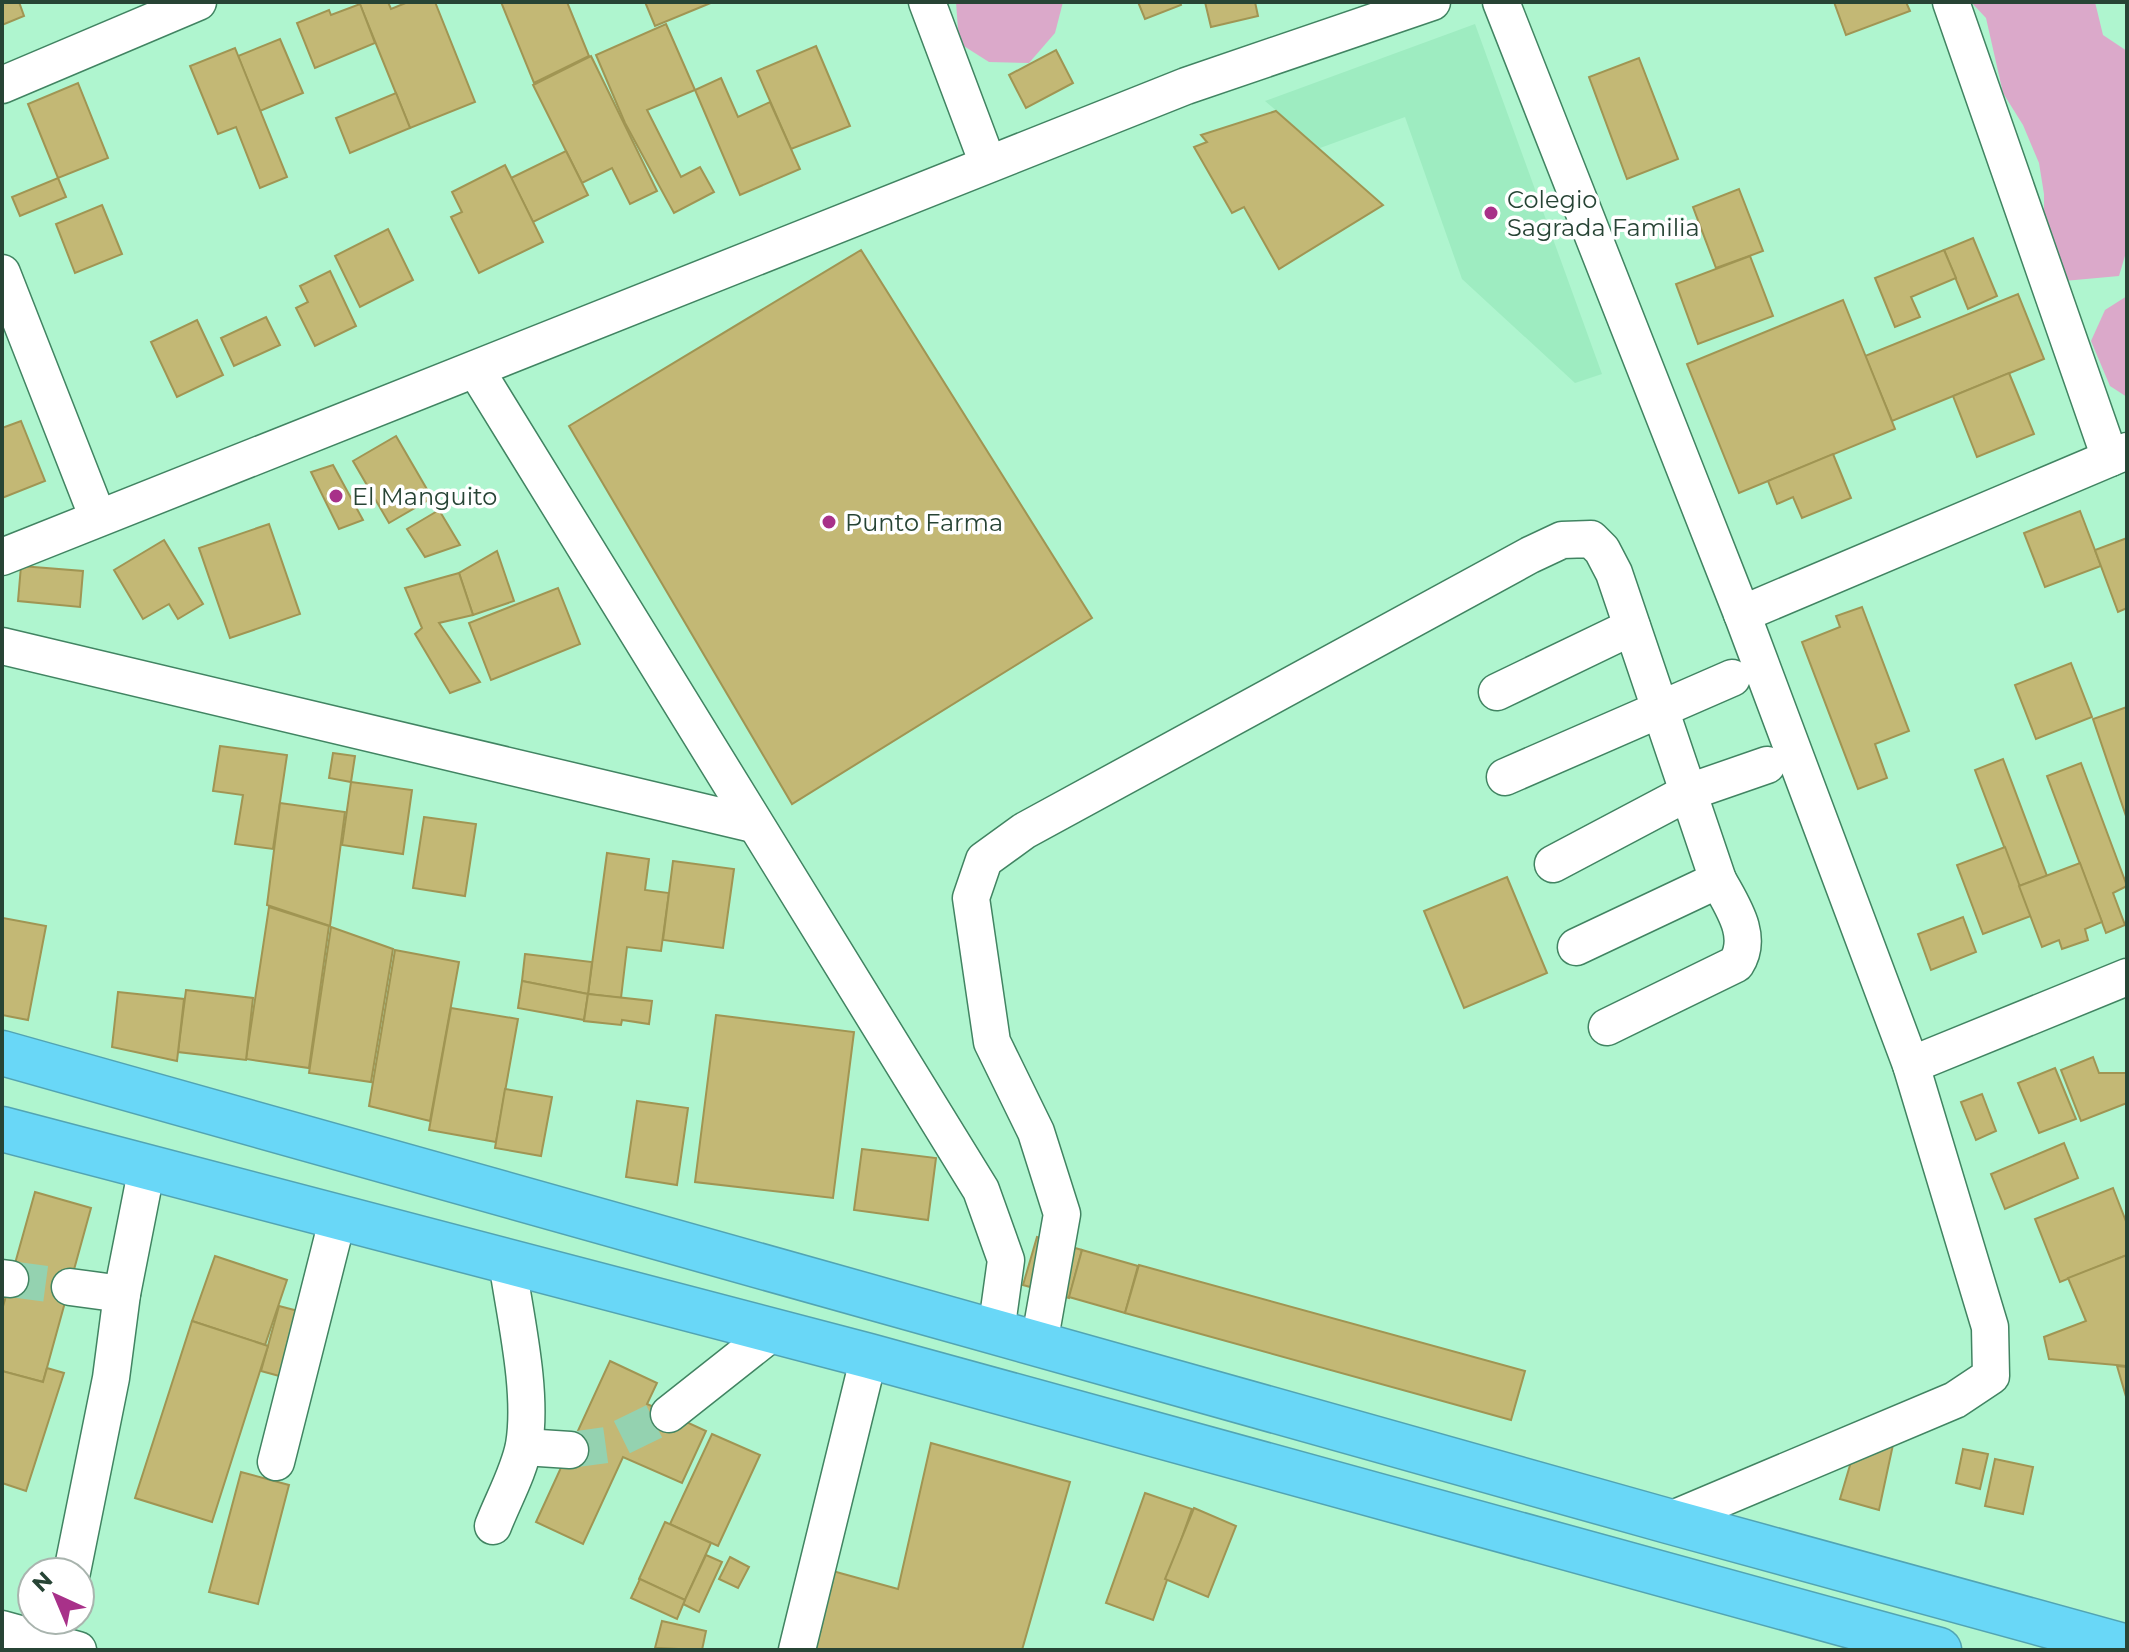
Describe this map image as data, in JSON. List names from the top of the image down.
{
  "places": ["Colegio Sagrada Familia", "El Manguito", "Punto Farma"],
  "north": "top left"
}
